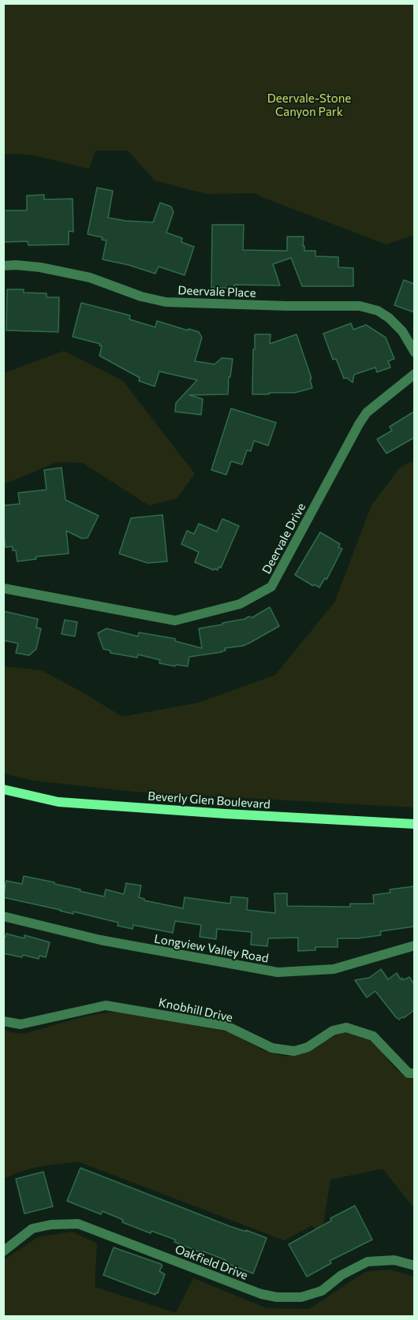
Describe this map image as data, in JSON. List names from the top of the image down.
{
  "streets": {
    "main road": ["Beverly Glen Boulevard"],
    "street": [
      "Deervale Place",
      "Deervale Drive",
      "Longview Valley Road",
      "Knobhill Drive",
      "Oakfield Drive"
    ]
  },
  "parks": ["Deervale-Stone Canyon Park"]
}
